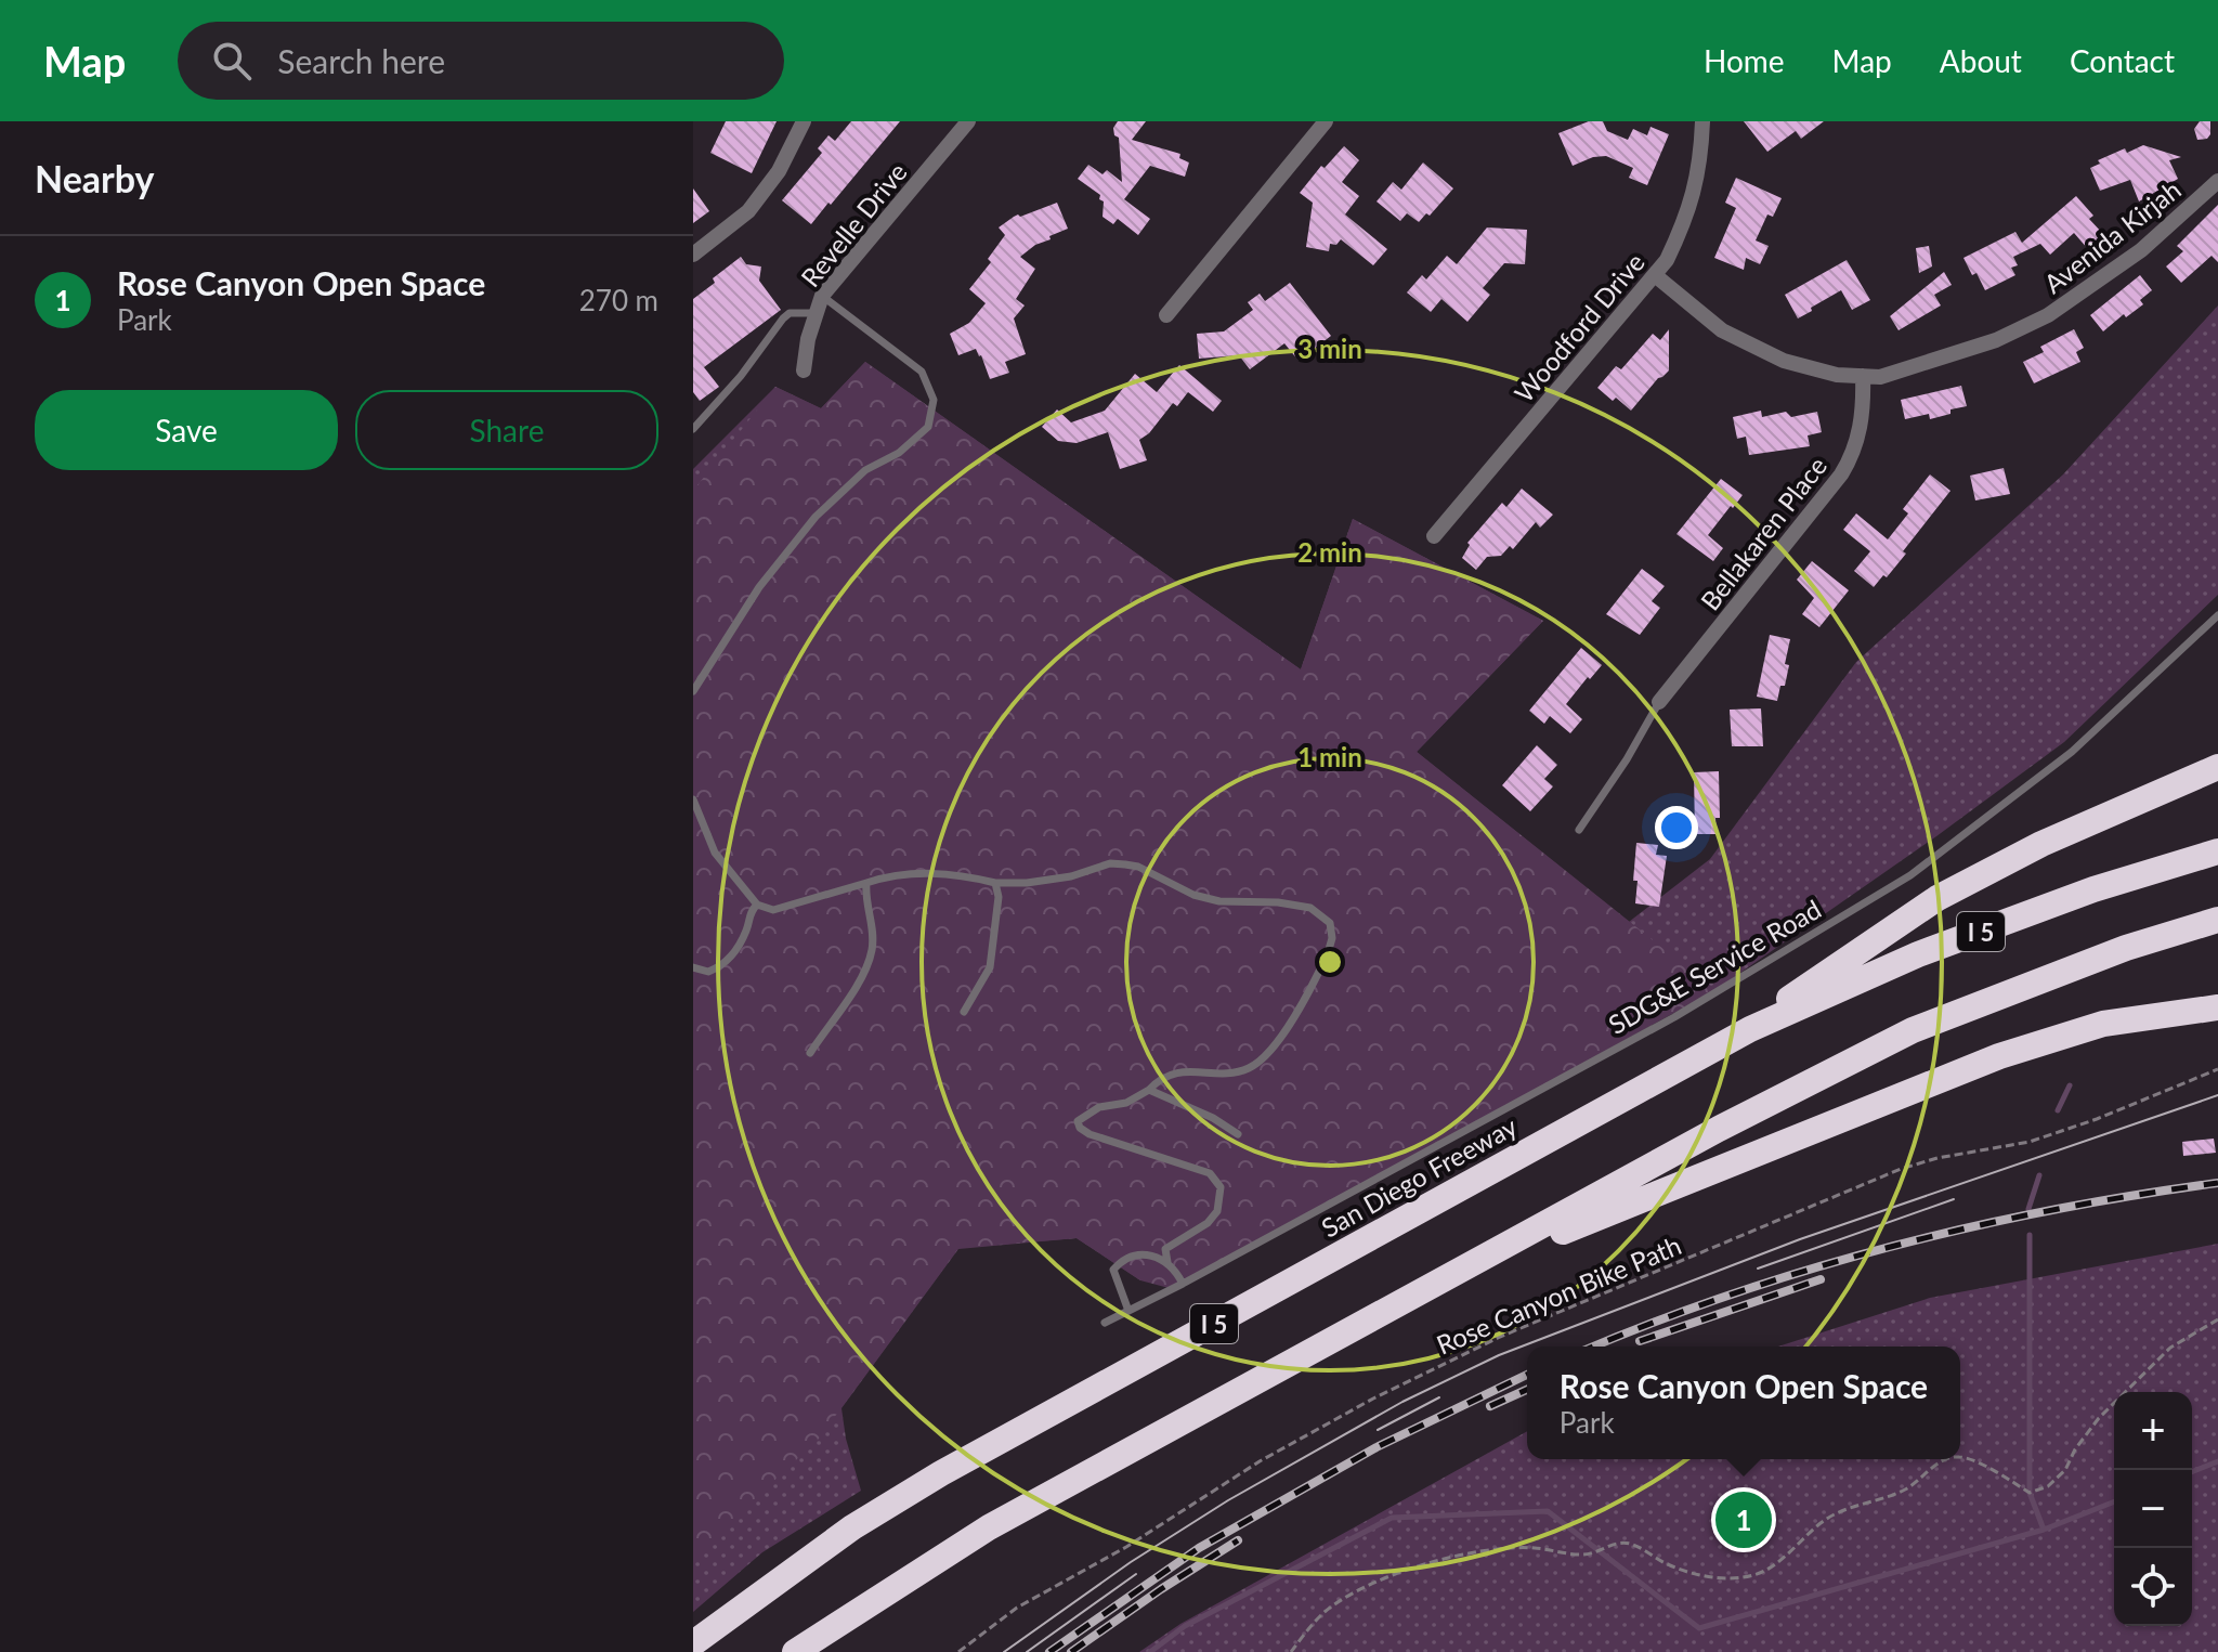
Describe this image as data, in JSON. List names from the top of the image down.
{
  "streets": {
    "highway": ["I 5", "San Diego Freeway"],
    "street": [
      "Revelle Drive",
      "Avenida Kirjah",
      "Woodford Drive",
      "Bellakaren Place"
    ],
    "lane": ["SDG&E Service Road"],
    "path": ["Rose Canyon Bike Path"]
  },
  "crossings": [
    ["Avenida Kirjah", "Woodford Drive"],
    ["Avenida Kirjah", "Bellakaren Place"]
  ],
  "page": {
    "header": "Map",
    "search": "Search here",
    "nav": [
      "Home",
      "Map",
      "About",
      "Contact"
    ],
    "heading": "Nearby",
    "list": [
      {
        "mark": "1",
        "name": "Rose Canyon Open Space",
        "note": "Park",
        "value": "270 m"
      }
    ],
    "buttons": ["Save", "Share"],
    "popup": ["Rose Canyon Open Space", "Park"],
    "map_buttons": ["+", "−"],
    "pins": "1"
  },
  "rings": ["3 min", "2 min", "1 min"]
}
